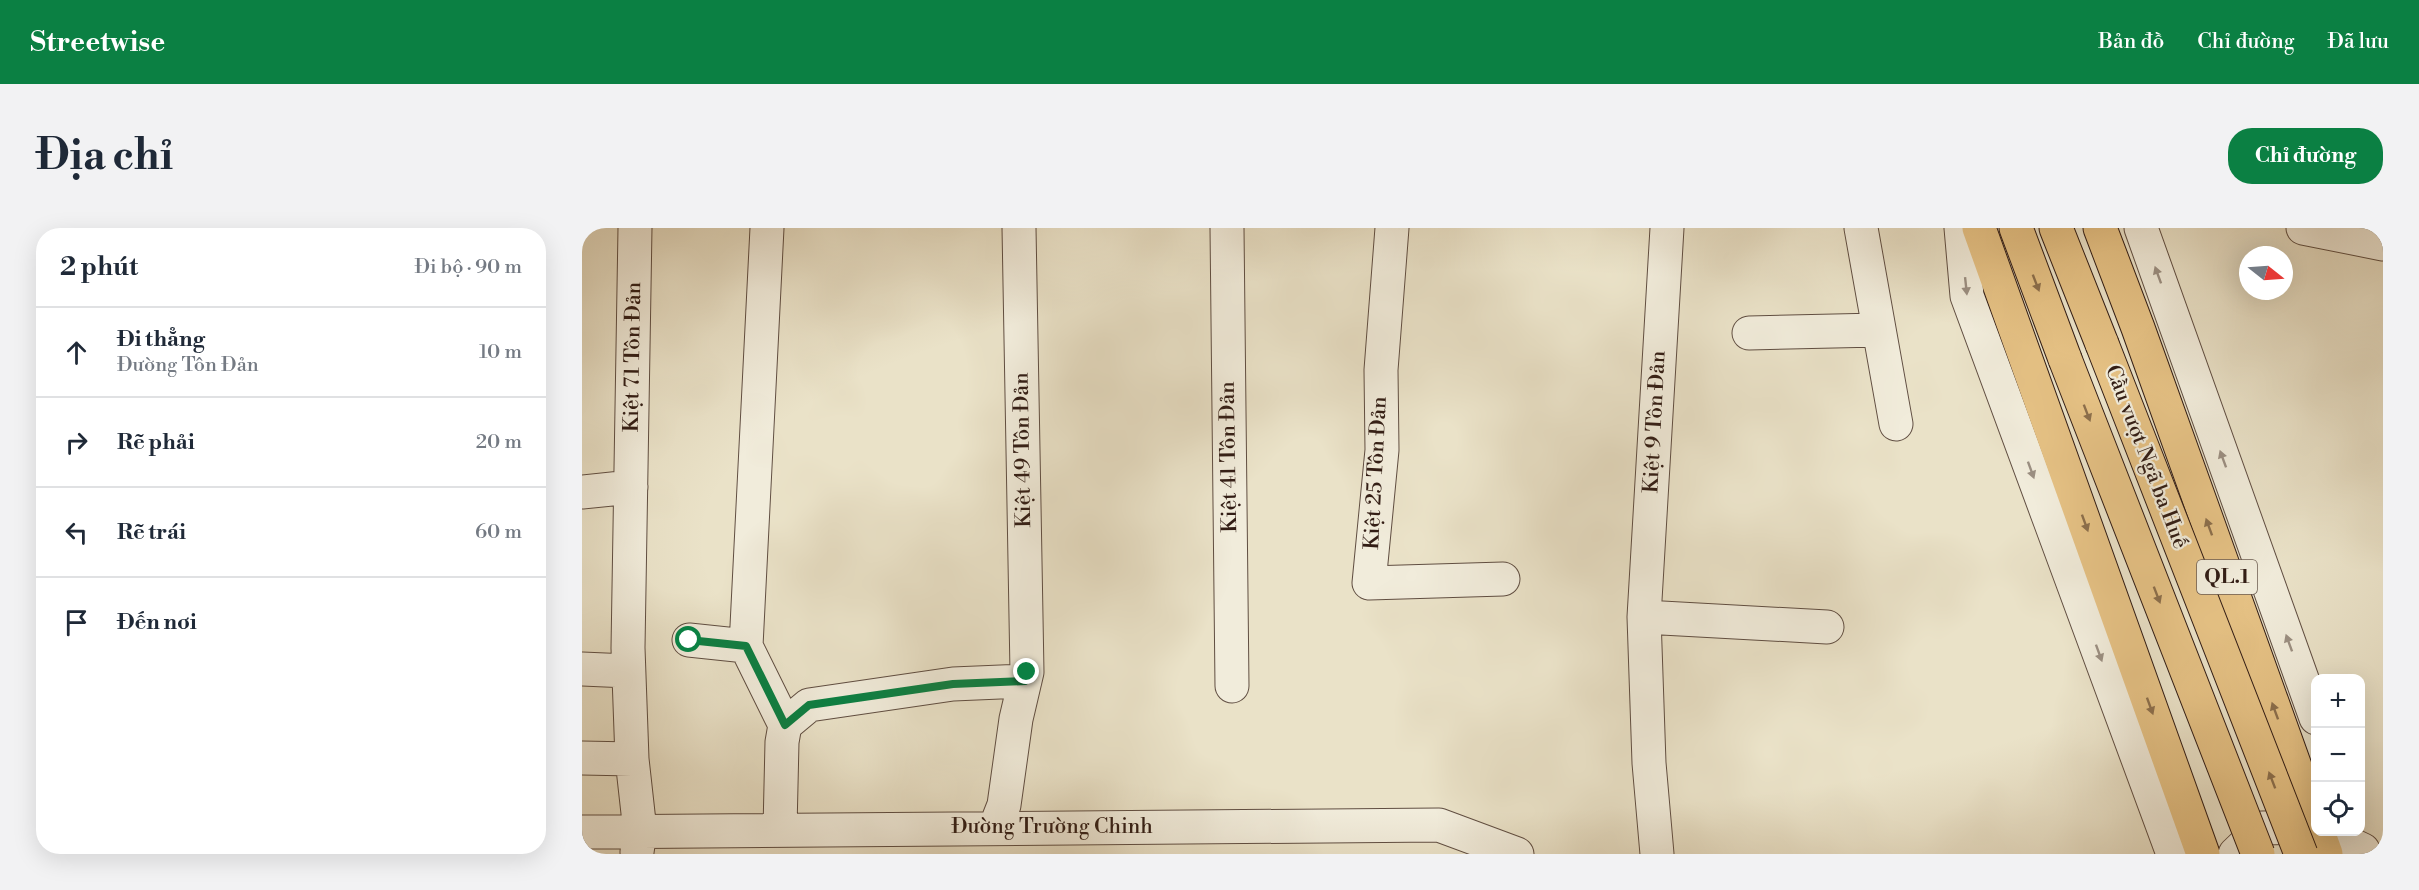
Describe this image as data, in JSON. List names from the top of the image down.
{
  "streets": {
    "main road": ["Cầu vượt Ngã ba Huế", "QL.1"],
    "street": [
      "Kiệt 71 Tôn Đản",
      "Kiệt 9 Tôn Đản",
      "Kiệt 49 Tôn Đản",
      "Kiệt 41 Tôn Đản",
      "Kiệt 25 Tôn Đản",
      "Đường Trường Chinh"
    ]
  },
  "crossings": [
    ["Kiệt 71 Tôn Đản", "Đường Trường Chinh"],
    ["Kiệt 49 Tôn Đản", "Đường Trường Chinh"]
  ],
  "north": "right",
  "page": {
    "header": "Streetwise",
    "nav": ["Bản đồ", "Chỉ đường", "Đã lưu"],
    "buttons": "Chỉ đường",
    "title": "Địa chỉ",
    "heading": ["2 phút", "Đi bộ · 90 m"],
    "list": [
      ["Đi thẳng", "Đường Tôn Đản", "10 m"],
      ["Rẽ phải", "20 m"],
      ["Rẽ trái", "60 m"],
      "Đến nơi"
    ],
    "map_buttons": ["+", "−"]
  }
}
